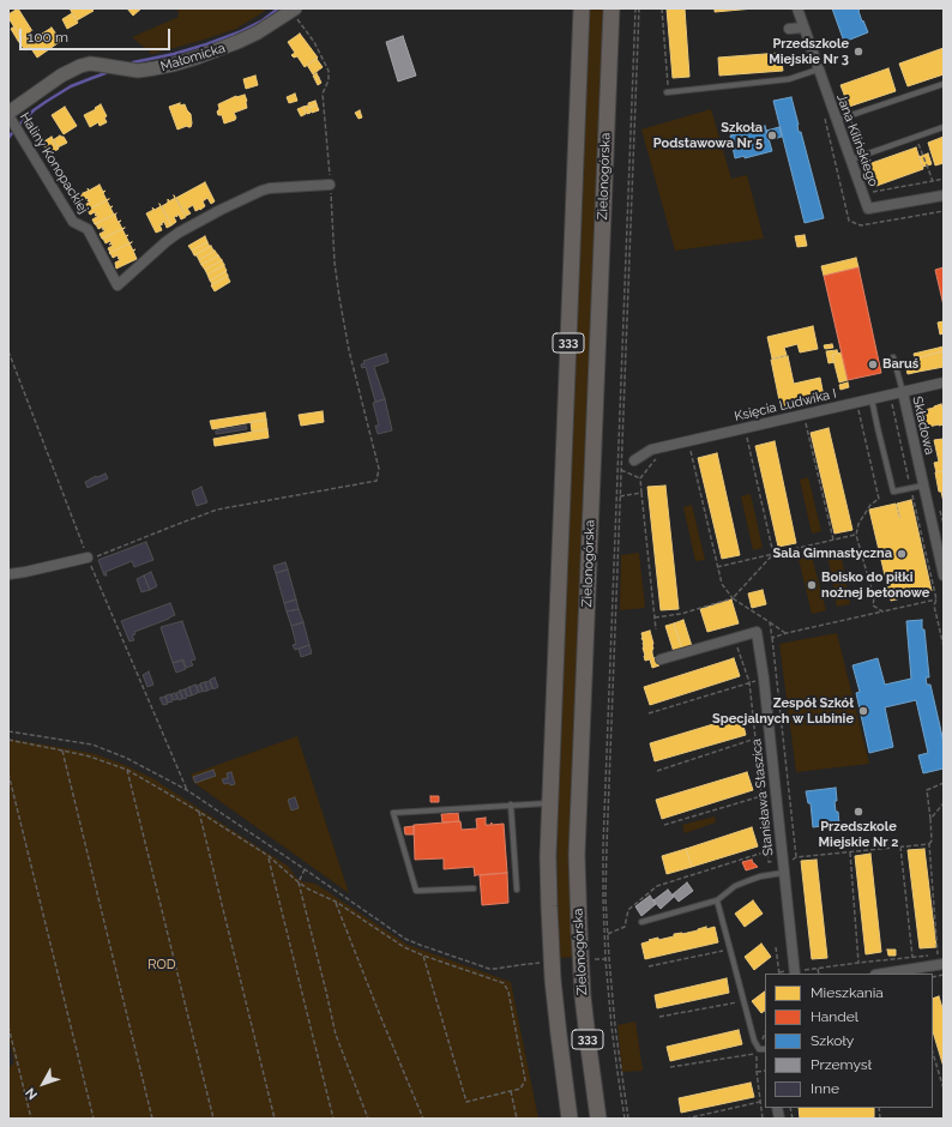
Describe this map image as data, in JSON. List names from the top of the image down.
{
  "streets": {
    "main road": ["Zielonogórska", "333"],
    "street": [
      "Małomicka",
      "Jana Kilińskiego",
      "Haliny Konopackiej",
      "Księcia Ludwika I",
      "Składowa",
      "Stanisława Staszica"
    ]
  },
  "crossings": [
    ["Małomicka", "Haliny Konopackiej"],
    ["Księcia Ludwika I", "Składowa"]
  ],
  "parks": ["ROD"],
  "places": [
    "Przedszkole Miejskie Nr 3",
    "Szkoła Podstawowa Nr 5",
    "Baruś",
    "Sala Gimnastyczna",
    "Boisko do piłki nożnej betonowe",
    "Zespół Szkół Specjalnych w Lubinie",
    "Przedszkole Miejskie Nr 2"
  ],
  "legend": [
    "Mieszkania",
    "Handel",
    "Szkoły",
    "Przemysł",
    "Inne"
  ],
  "scale_bar": "100 m",
  "north": "bottom left"
}
